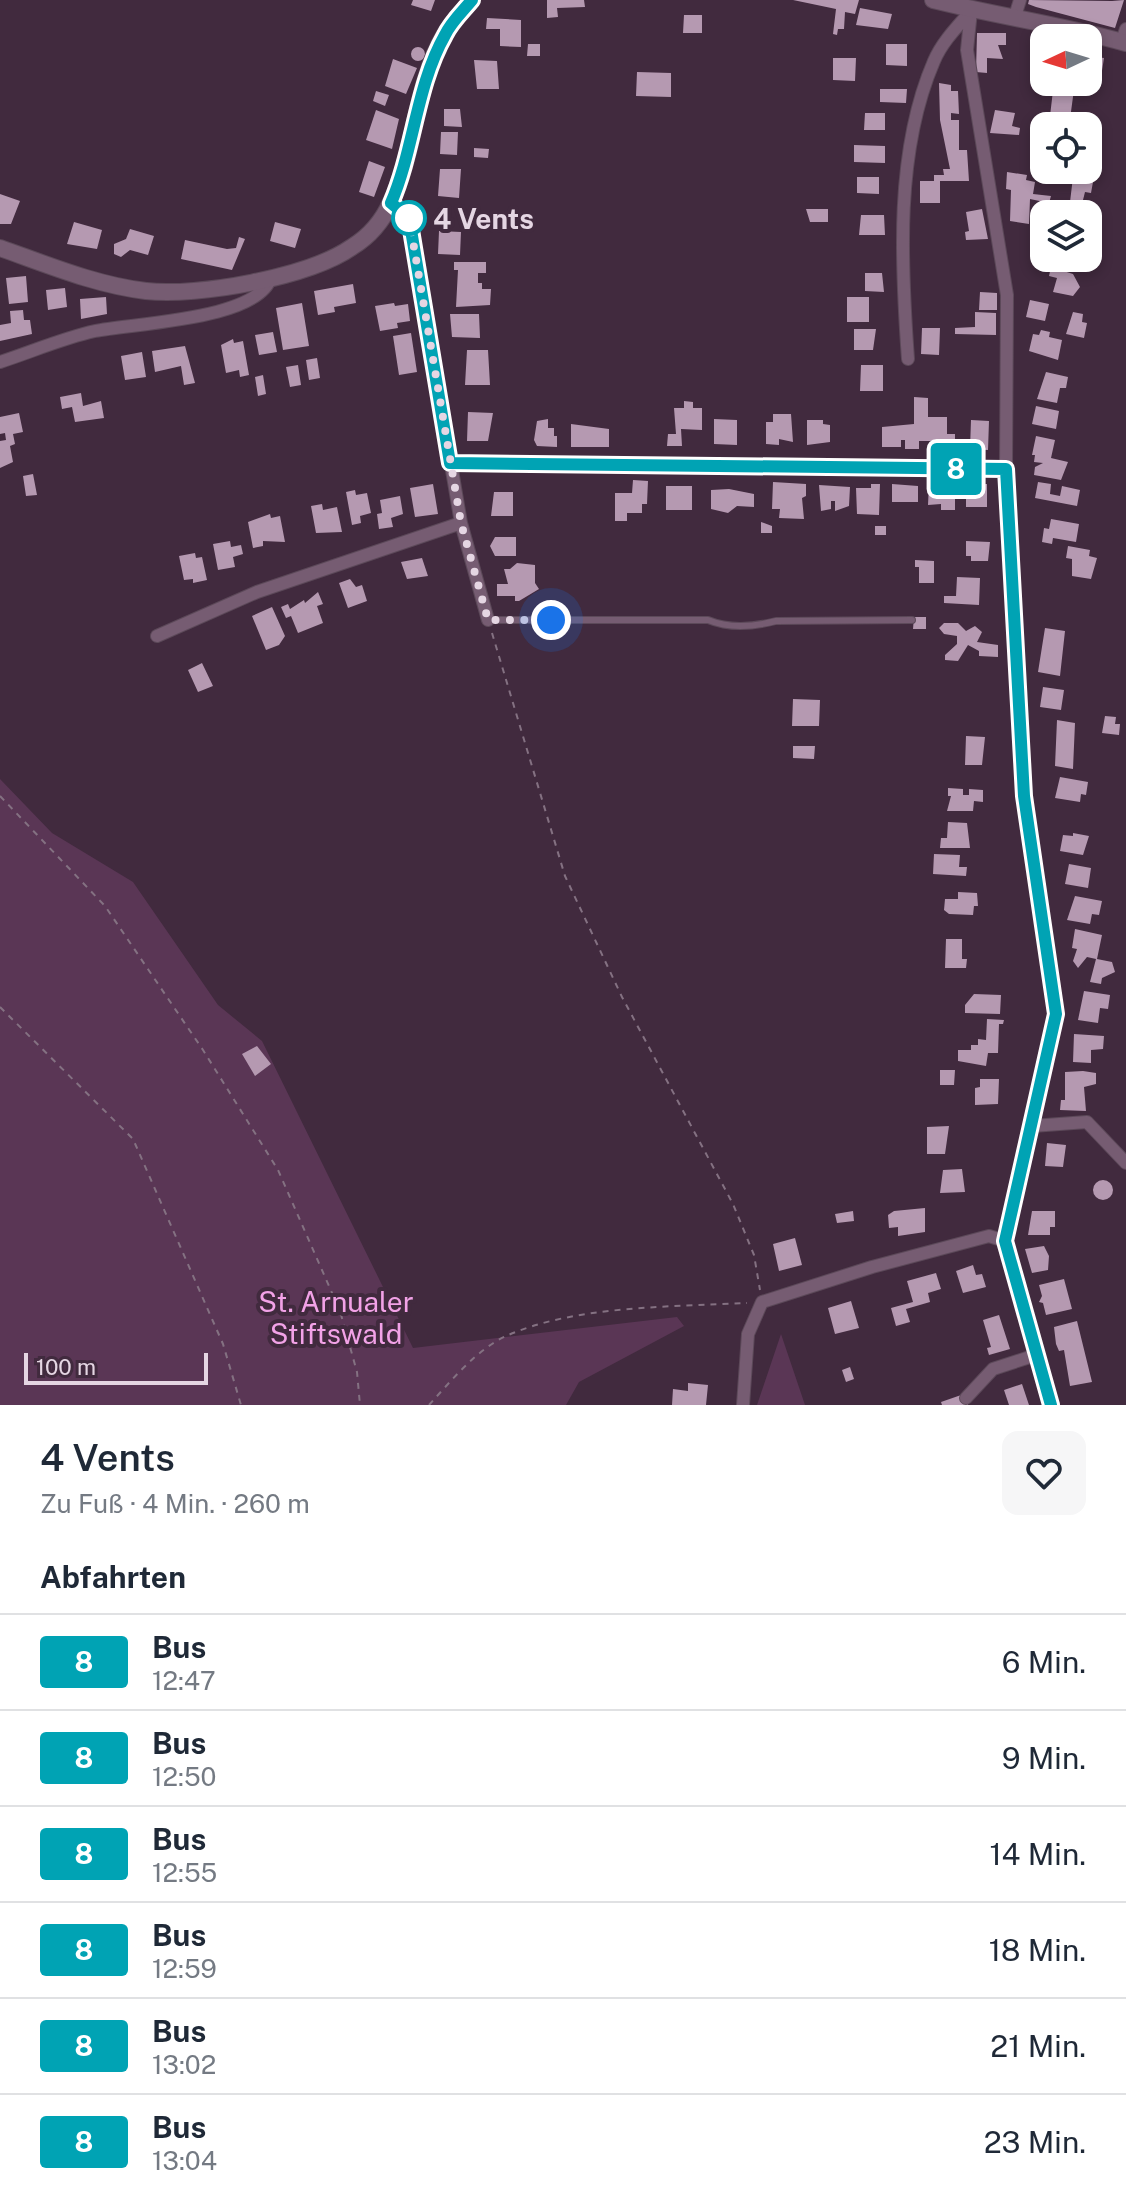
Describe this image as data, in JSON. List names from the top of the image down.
{
  "parks": ["St. Arnualer Stiftswald"],
  "places": ["4 Vents"],
  "lines": ["bus line 8"],
  "scale_bar": "100 m",
  "north": "left",
  "page": {
    "on_map": "8",
    "scale": "100 m",
    "heading": [
      ["4 Vents", "Zu Fuß · 4 Min. · 260 m"],
      "Abfahrten"
    ],
    "list": [
      {
        "mark": "8",
        "name": "Bus",
        "note": "12:47",
        "value": "6 Min."
      },
      {
        "mark": "8",
        "name": "Bus",
        "note": "12:50",
        "value": "9 Min."
      },
      {
        "mark": "8",
        "name": "Bus",
        "note": "12:55",
        "value": "14 Min."
      },
      {
        "mark": "8",
        "name": "Bus",
        "note": "12:59",
        "value": "18 Min."
      },
      {
        "mark": "8",
        "name": "Bus",
        "note": "13:02",
        "value": "21 Min."
      },
      {
        "mark": "8",
        "name": "Bus",
        "note": "13:04",
        "value": "23 Min."
      }
    ]
  }
}
